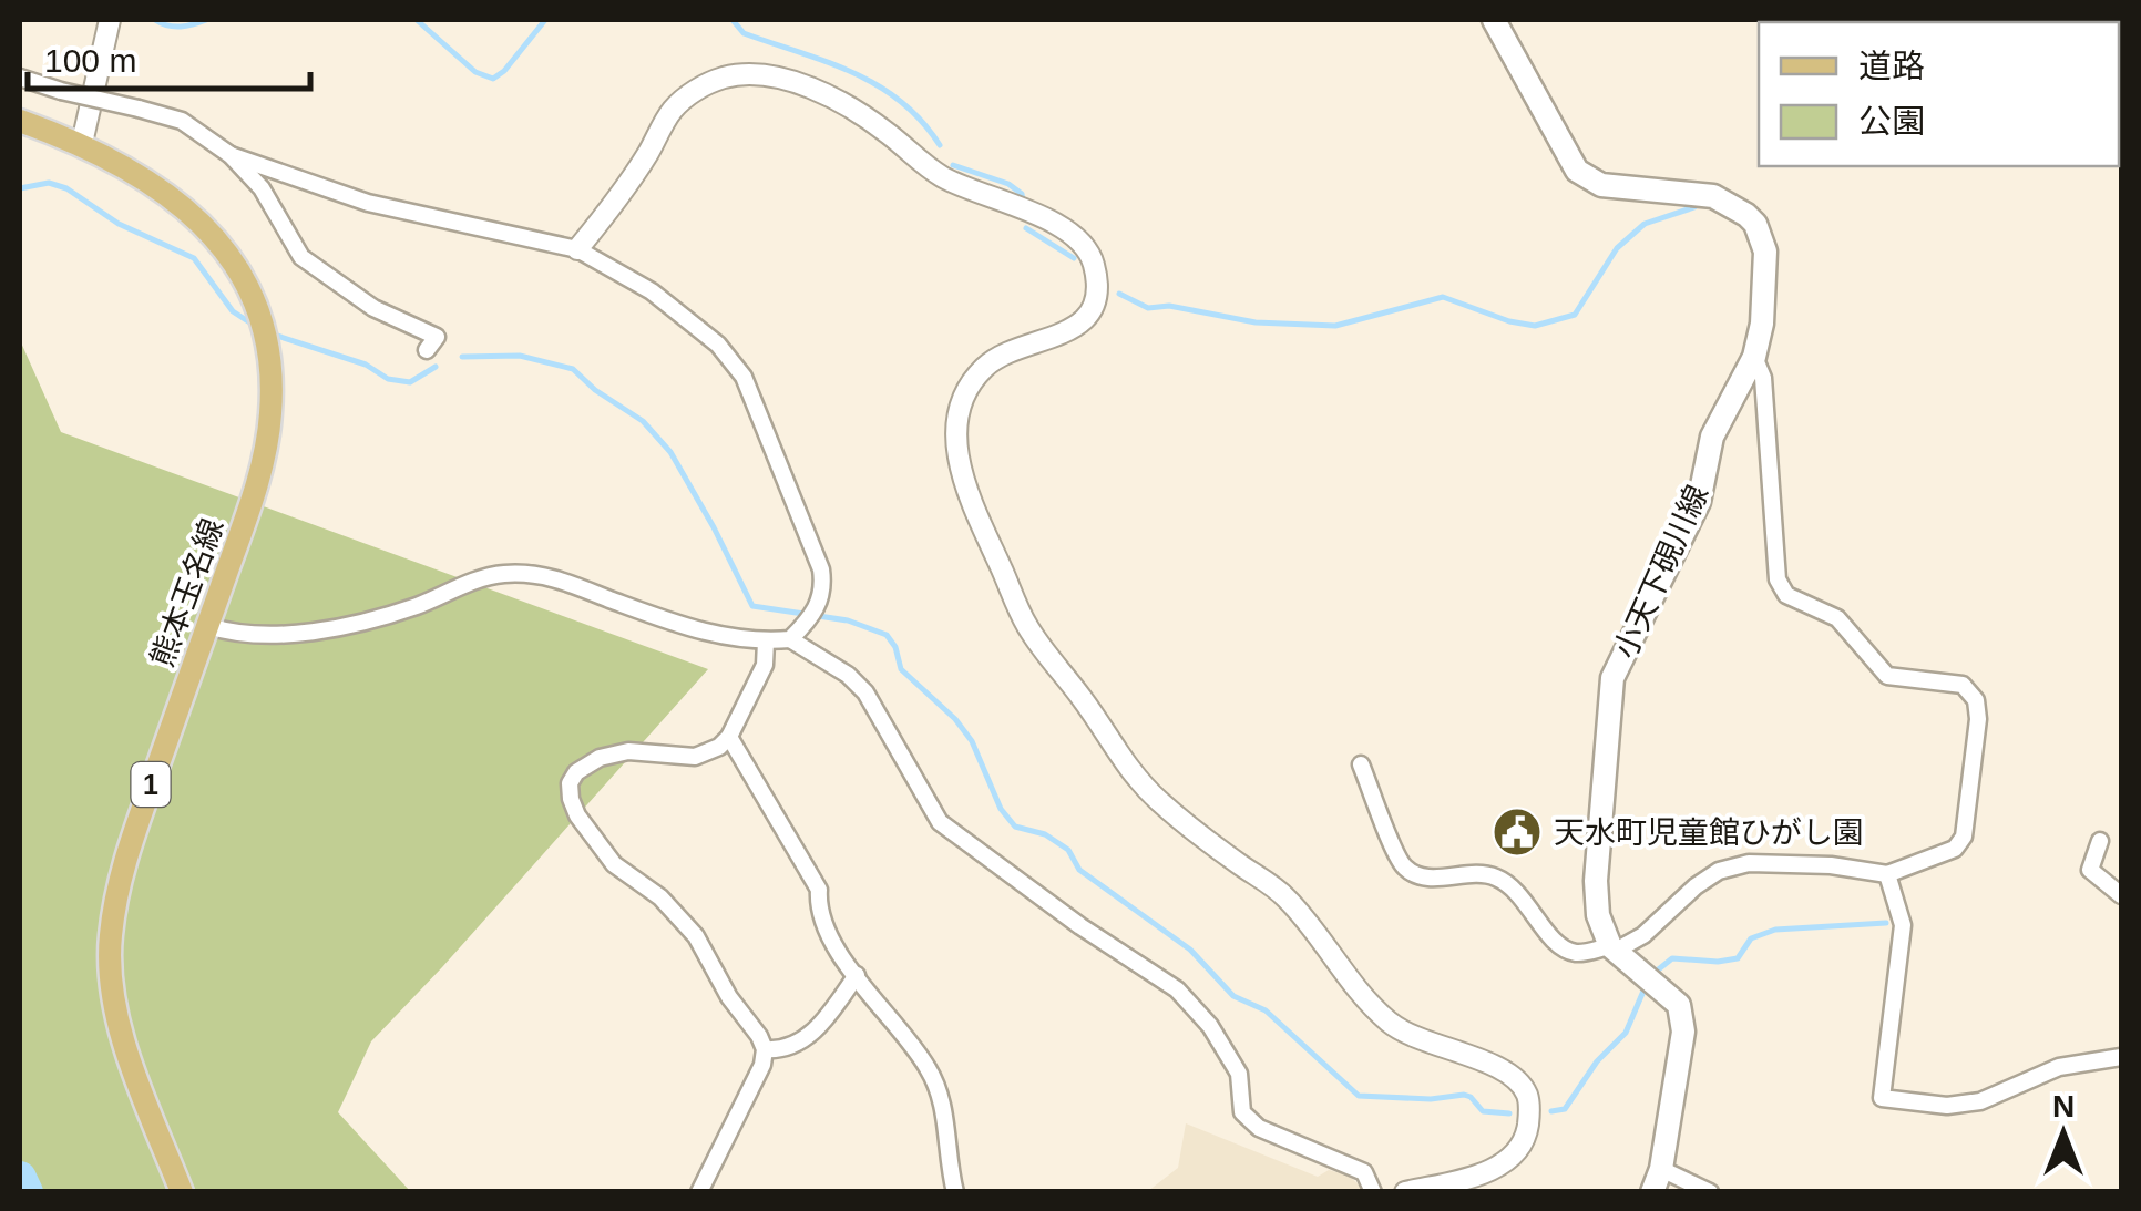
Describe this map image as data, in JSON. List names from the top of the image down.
{
  "streets": {
    "main road": ["小天下硯川線", "熊本玉名線", "1"]
  },
  "places": {
    "public building": ["天水町児童館ひがし園"]
  },
  "legend": ["道路", "公園"],
  "scale_bar": "100 m",
  "north": "top"
}
